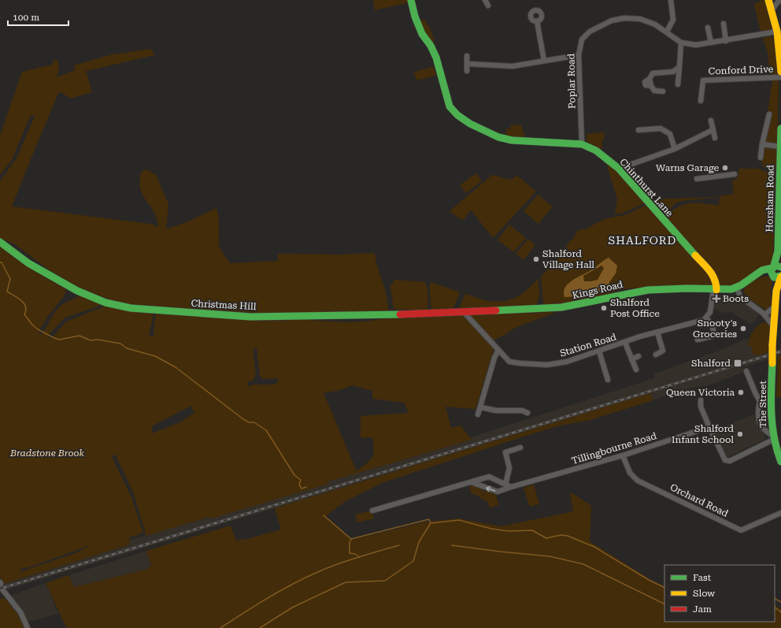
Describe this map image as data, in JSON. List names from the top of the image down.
{
  "streets": {
    "main road": [
      "Chinthurst Lane",
      "Horsham Road",
      "Kings Road",
      "Christmas Hill",
      "The Street"
    ],
    "street": [
      "Conford Drive",
      "Poplar Road",
      "Station Road",
      "Tillingbourne Road",
      "Orchard Road"
    ]
  },
  "crossings": [
    ["Poplar Road", "Chinthurst Lane"],
    ["Chinthurst Lane", "Kings Road"],
    ["Horsham Road", "Kings Road"],
    ["Horsham Road", "The Street"],
    ["Kings Road", "Christmas Hill"],
    ["Kings Road", "Station Road"],
    ["Christmas Hill", "Station Road"],
    ["Tillingbourne Road", "Orchard Road"]
  ],
  "districts": ["SHALFORD"],
  "parks": ["Bradstone Brook"],
  "places": {
    "other": [
      "Warns Garage",
      "Shalford Village Hall",
      "Shalford Post Office",
      "Snooty's Groceries",
      "Queen Victoria",
      "Shalford Infant School"
    ],
    "health": ["Boots"],
    "transit": ["Shalford"]
  },
  "legend": ["Fast", "Slow", "Jam"],
  "scale_bar": "100 m"
}
